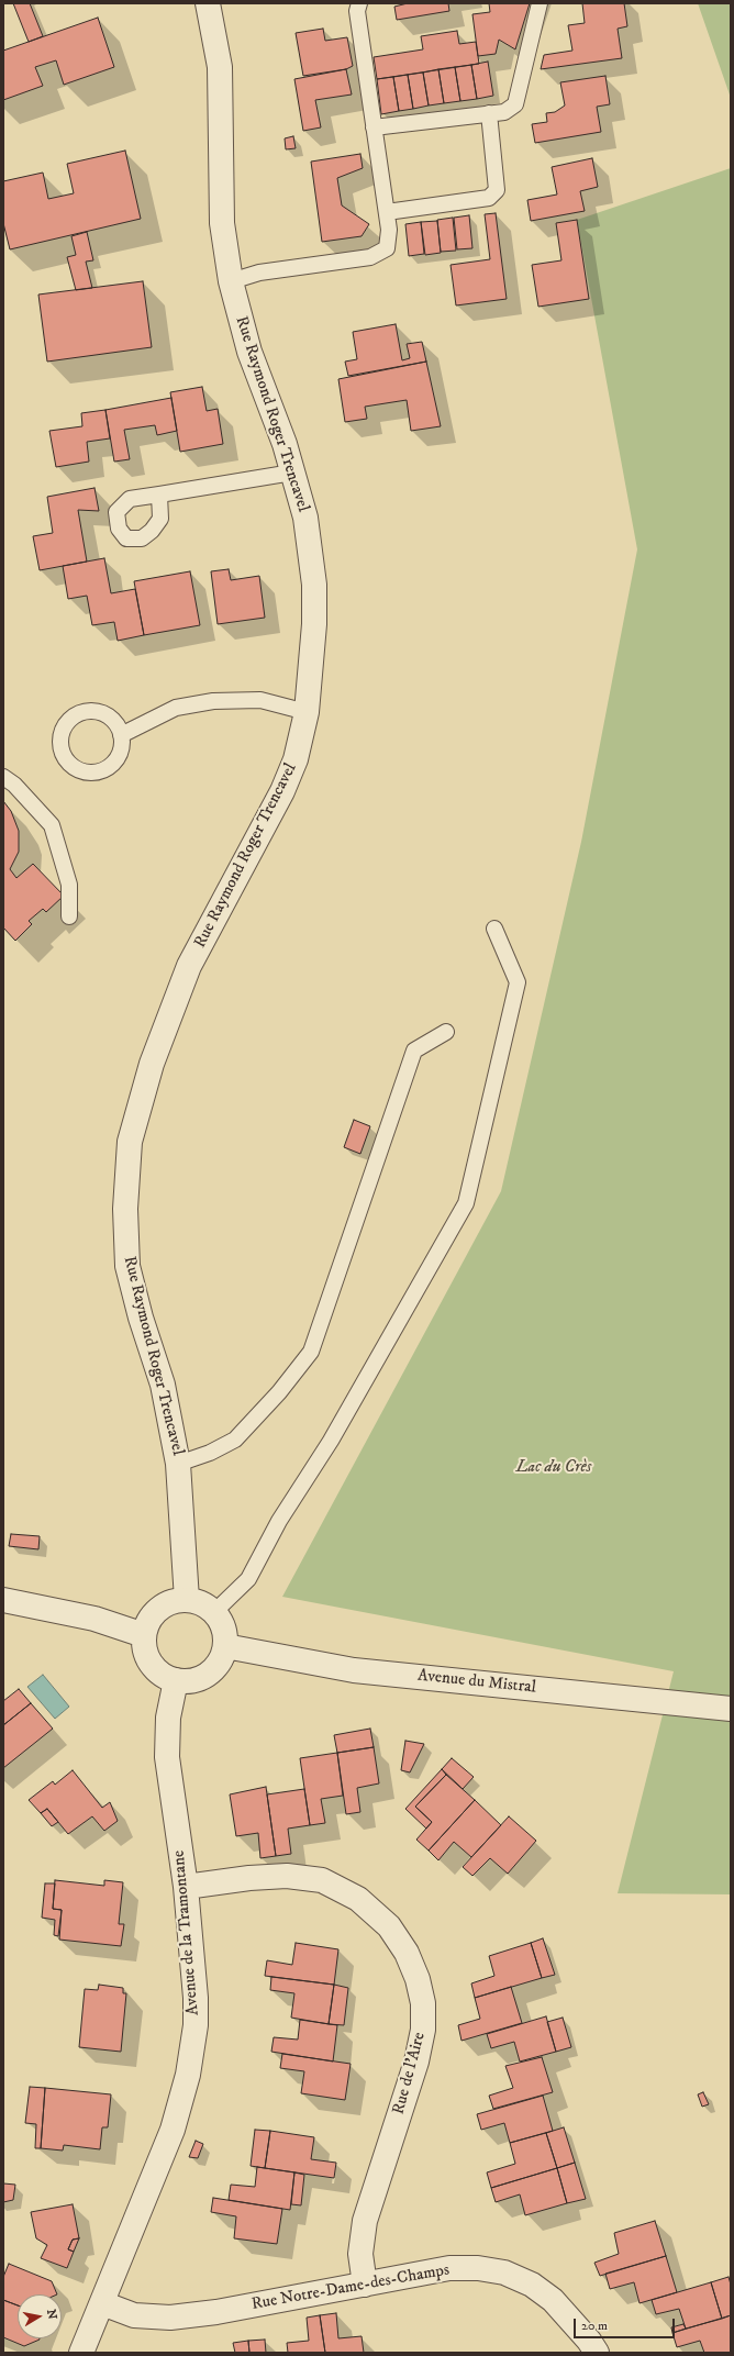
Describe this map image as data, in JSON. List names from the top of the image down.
{
  "streets": {
    "street": [
      "Rue Raymond Roger Trencavel",
      "Avenue du Mistral",
      "Avenue de la Tramontane",
      "Rue de l'Aire",
      "Rue Notre-Dame-des-Champs"
    ]
  },
  "crossings": [
    ["Rue Raymond Roger Trencavel", "Avenue du Mistral"],
    ["Rue Raymond Roger Trencavel", "Avenue de la Tramontane"],
    ["Avenue du Mistral", "Avenue de la Tramontane"],
    ["Avenue de la Tramontane", "Rue de l'Aire"],
    ["Avenue de la Tramontane", "Rue Notre-Dame-des-Champs"],
    ["Rue de l'Aire", "Rue Notre-Dame-des-Champs"]
  ],
  "parks": ["Lac du Crès"],
  "scale_bar": "20 m",
  "north": "right"
}
